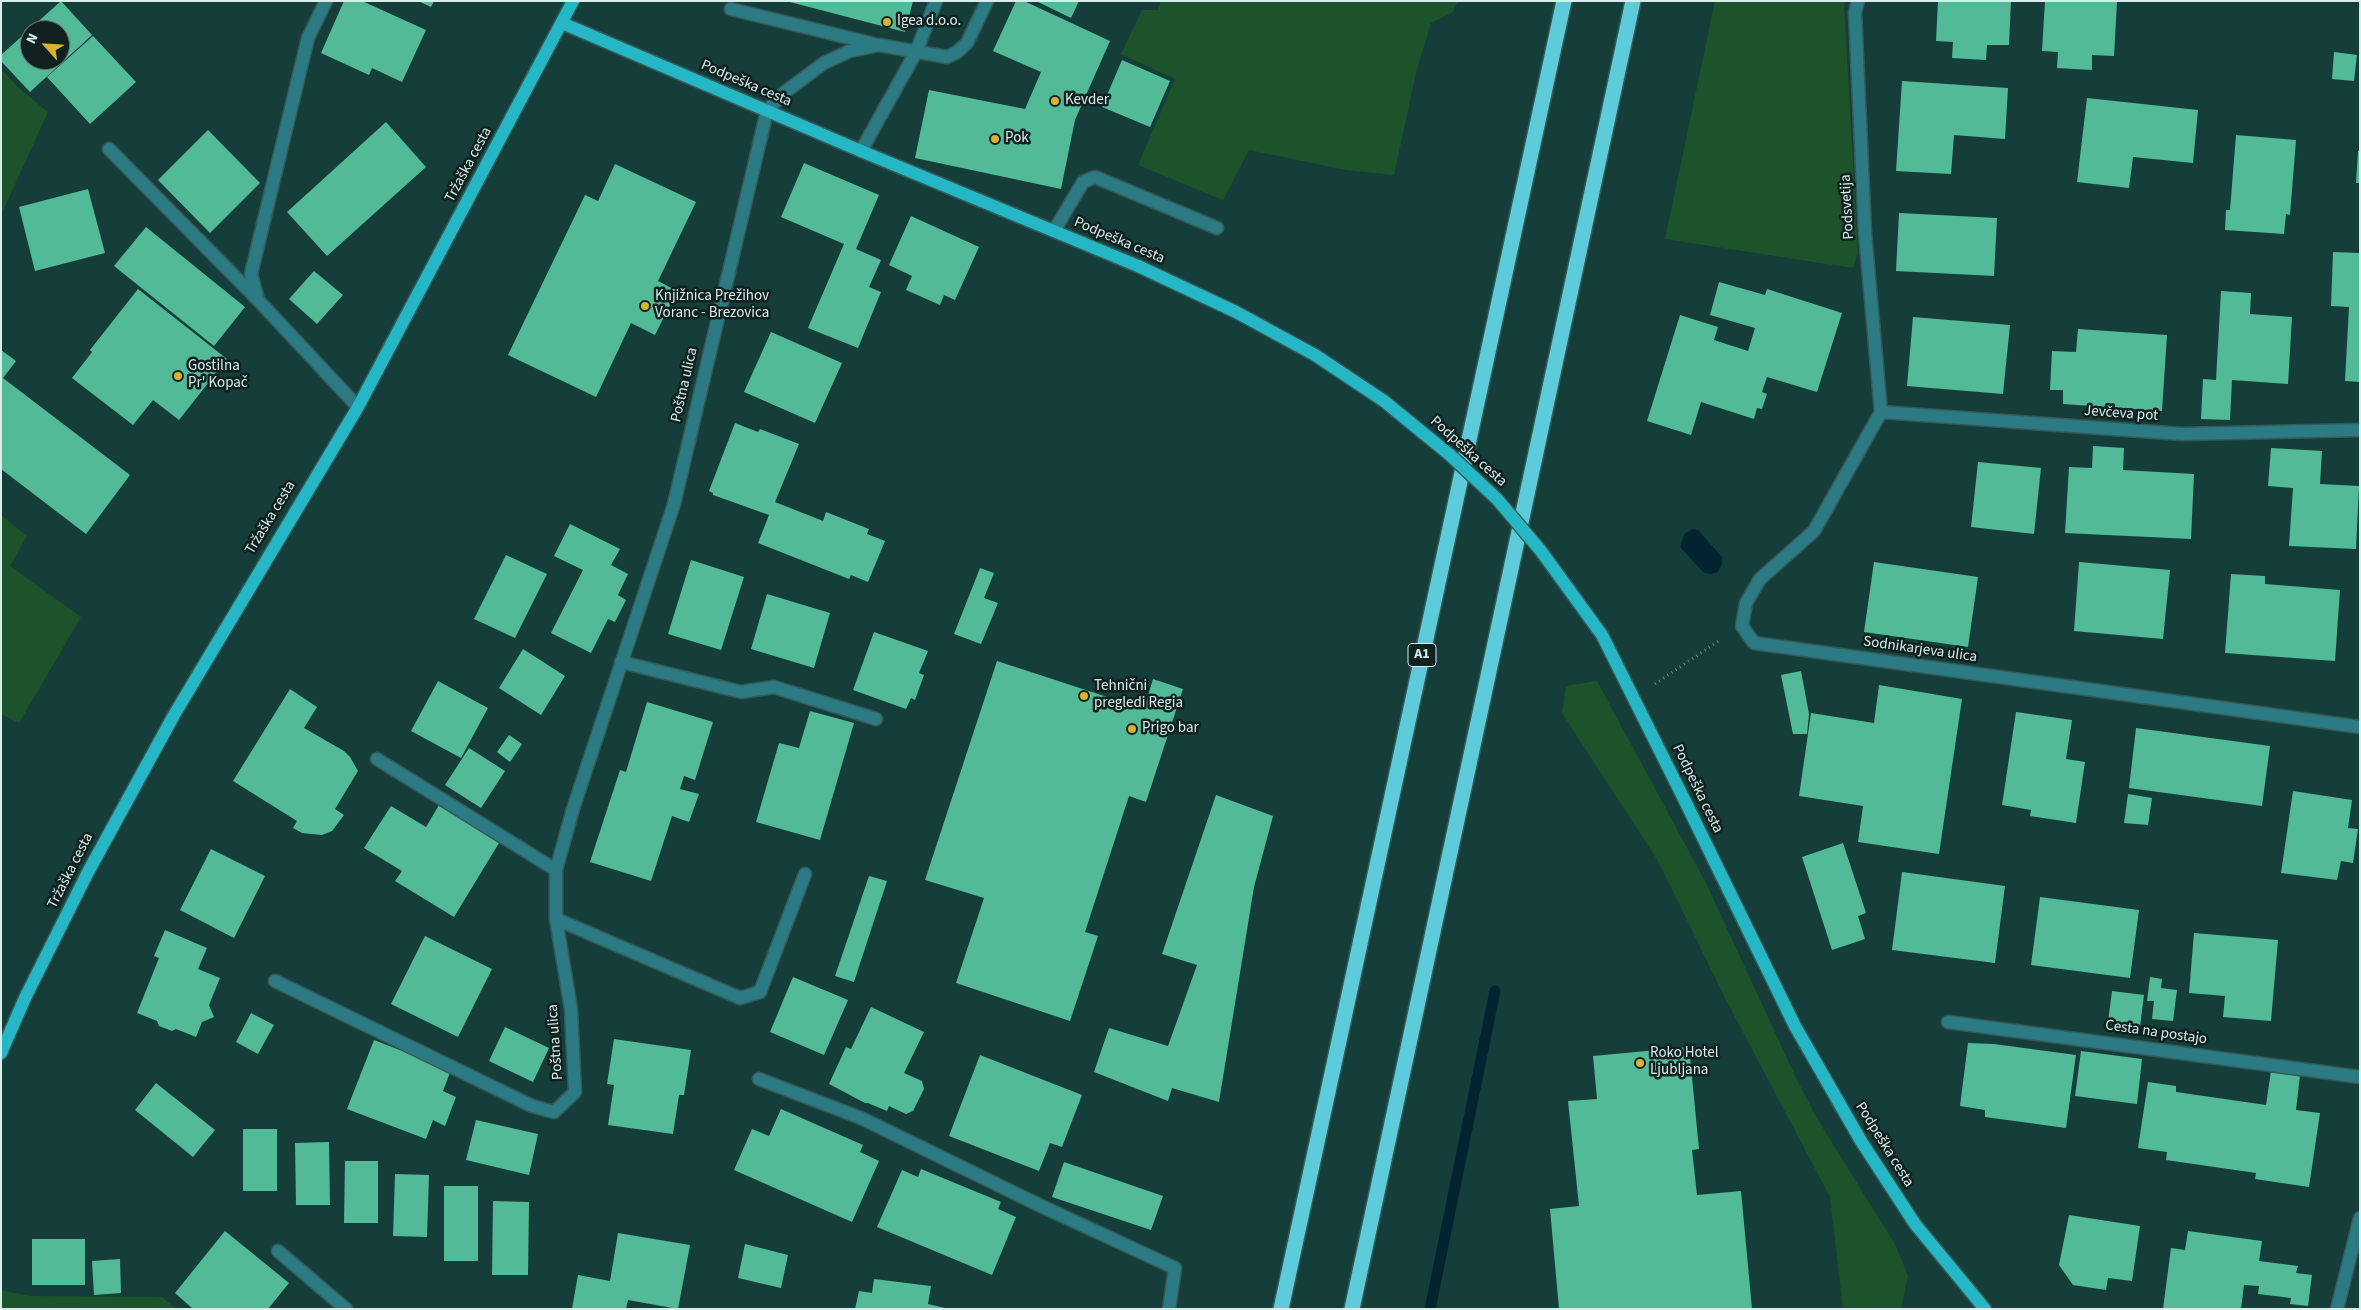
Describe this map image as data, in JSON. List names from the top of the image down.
{
  "streets": {
    "highway": ["A1"],
    "main road": ["Podpeška cesta", "Tržaška cesta"],
    "street": [
      "Podsvetija",
      "Poštna ulica",
      "Jevčeva pot",
      "Sodnikarjeva ulica",
      "Cesta na postajo"
    ]
  },
  "crossings": [
    ["Podpeška cesta", "Tržaška cesta"],
    ["Podpeška cesta", "Poštna ulica"],
    ["Podsvetija", "Jevčeva pot"]
  ],
  "places": [
    "Igea d.o.o.",
    "Kevder",
    "Pok",
    "Knjižnica Prežihov Voranc - Brezovica",
    "Gostilna Pr' Kopač",
    "Tehnični pregledi Regia",
    "Prigo bar",
    "Roko Hotel Ljubljana"
  ],
  "north": "top left"
}
